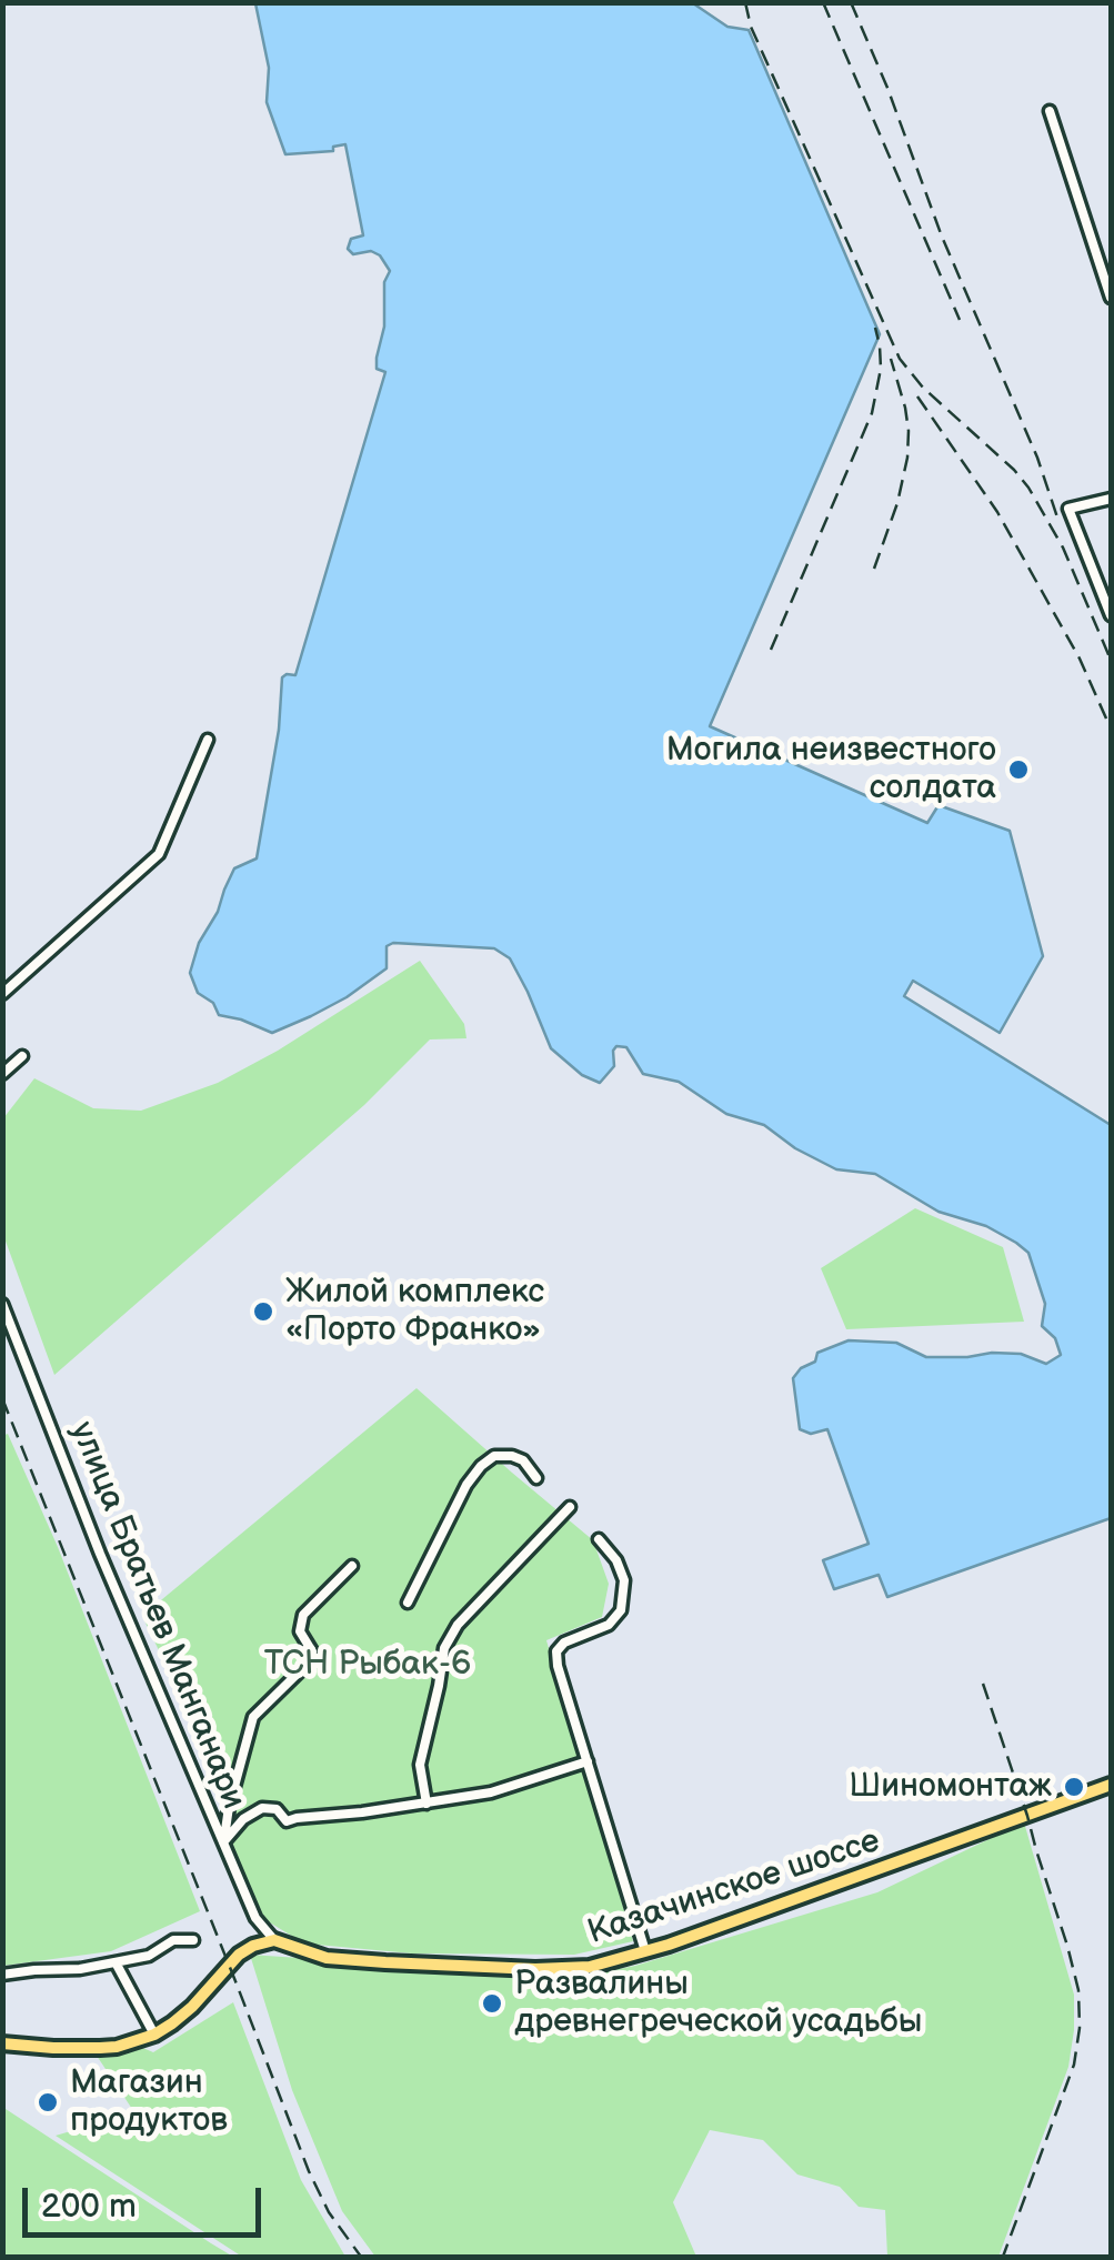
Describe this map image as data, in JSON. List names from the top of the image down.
{
  "streets": {
    "main road": ["Казачинское шоссе"],
    "street": ["улица Братьев Манганари"]
  },
  "crossings": [
    ["улица Братьев Манганари", "Казачинское шоссе"]
  ],
  "parks": ["ТСН Рыбак-6"],
  "places": [
    "Могила неизвестного солдата",
    "Жилой комплекс «Порто Франко»",
    "Шиномонтаж",
    "Развалины древнегреческой усадьбы",
    "Магазин продуктов"
  ],
  "scale_bar": "200 m"
}
